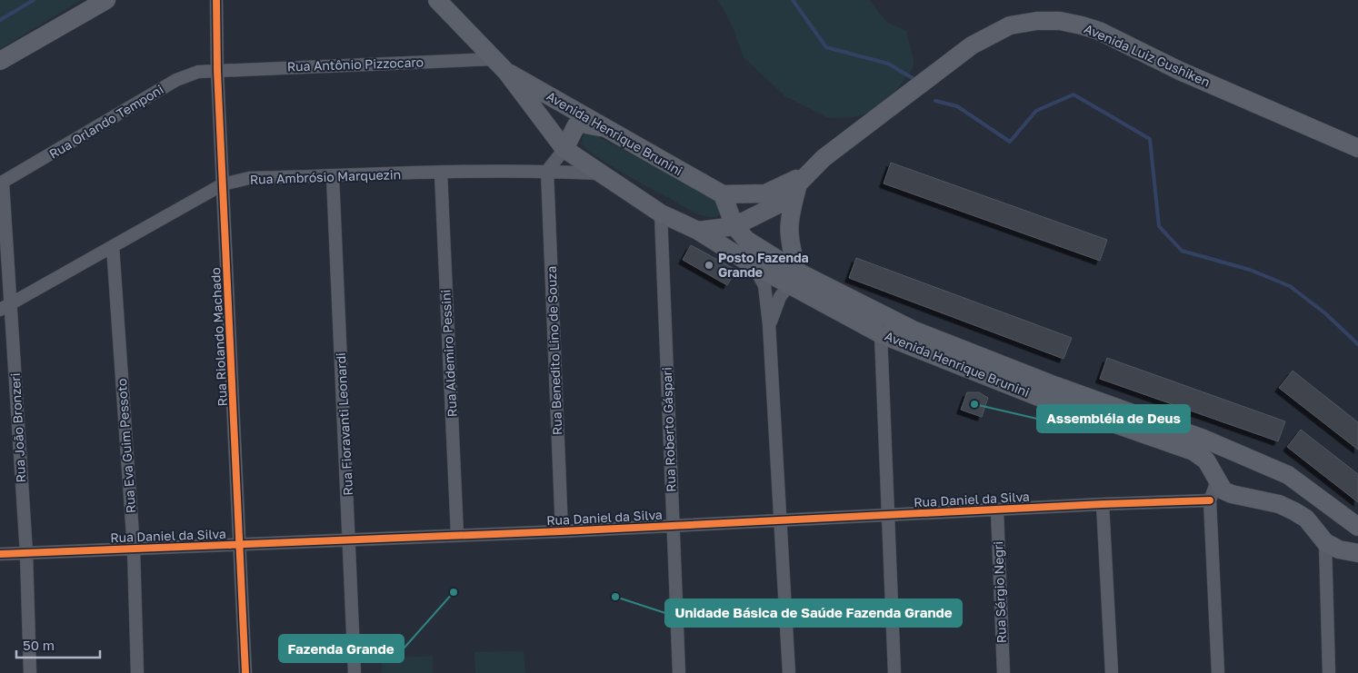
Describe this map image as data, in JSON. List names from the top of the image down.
{
  "streets": {
    "main road": ["Avenida Luiz Gushiken", "Avenida Henrique Brunini"],
    "street": [
      "Rua Antônio Pizzocaro",
      "Rua Orlando Temponi",
      "Rua Ambrósio Marquezin",
      "Rua Riolando Machado",
      "Rua Benedito Lino de Souza",
      "Rua Aldemiro Pessini",
      "Rua Fioravanti Leonardi",
      "Rua João Bronzeri",
      "Rua Roberto Gáspari",
      "Rua Eva Guim Pessoto",
      "Rua Daniel da Silva",
      "Rua Sérgio Negri"
    ]
  },
  "crossings": [
    ["Avenida Luiz Gushiken", "Avenida Henrique Brunini"],
    ["Rua Antônio Pizzocaro", "Rua Orlando Temponi"],
    ["Rua Antônio Pizzocaro", "Avenida Henrique Brunini"],
    ["Rua Antônio Pizzocaro", "Rua Riolando Machado"],
    ["Rua Orlando Temponi", "Rua Riolando Machado"],
    ["Rua Orlando Temponi", "Rua João Bronzeri"],
    ["Avenida Henrique Brunini", "Rua Ambrósio Marquezin"],
    ["Avenida Henrique Brunini", "Rua Roberto Gáspari"],
    ["Rua Ambrósio Marquezin", "Rua Riolando Machado"],
    ["Rua Ambrósio Marquezin", "Rua Benedito Lino de Souza"],
    ["Rua Ambrósio Marquezin", "Rua Aldemiro Pessini"],
    ["Rua Ambrósio Marquezin", "Rua Fioravanti Leonardi"],
    ["Rua Ambrósio Marquezin", "Rua João Bronzeri"],
    ["Rua Ambrósio Marquezin", "Rua Eva Guim Pessoto"],
    ["Rua Riolando Machado", "Rua Daniel da Silva"],
    ["Rua Benedito Lino de Souza", "Rua Daniel da Silva"],
    ["Rua Aldemiro Pessini", "Rua Daniel da Silva"],
    ["Rua Fioravanti Leonardi", "Rua Daniel da Silva"],
    ["Rua João Bronzeri", "Rua Daniel da Silva"],
    ["Rua Roberto Gáspari", "Rua Daniel da Silva"],
    ["Rua Eva Guim Pessoto", "Rua Daniel da Silva"],
    ["Rua Daniel da Silva", "Rua Sérgio Negri"]
  ],
  "places": [
    "Posto Fazenda Grande",
    "Assembléia de Deus",
    "Fazenda Grande",
    "Unidade Básica de Saúde Fazenda Grande"
  ],
  "scale_bar": "50 m"
}
